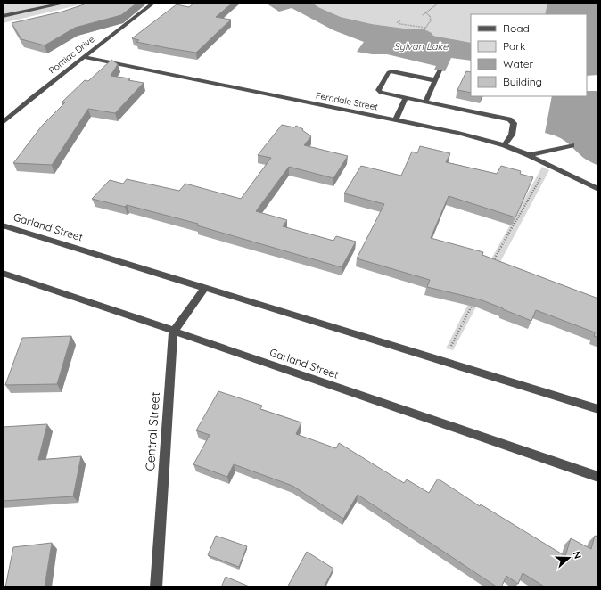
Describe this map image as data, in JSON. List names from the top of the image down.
{
  "streets": {
    "street": [
      "Pontiac Drive",
      "Ferndale Street",
      "Garland Street",
      "Central Street"
    ]
  },
  "crossings": [
    ["Pontiac Drive", "Ferndale Street"],
    ["Garland Street", "Central Street"]
  ],
  "water": ["Sylvan Lake"],
  "legend": [
    "Road",
    "Park",
    "Water",
    "Building"
  ],
  "north": "right"
}
